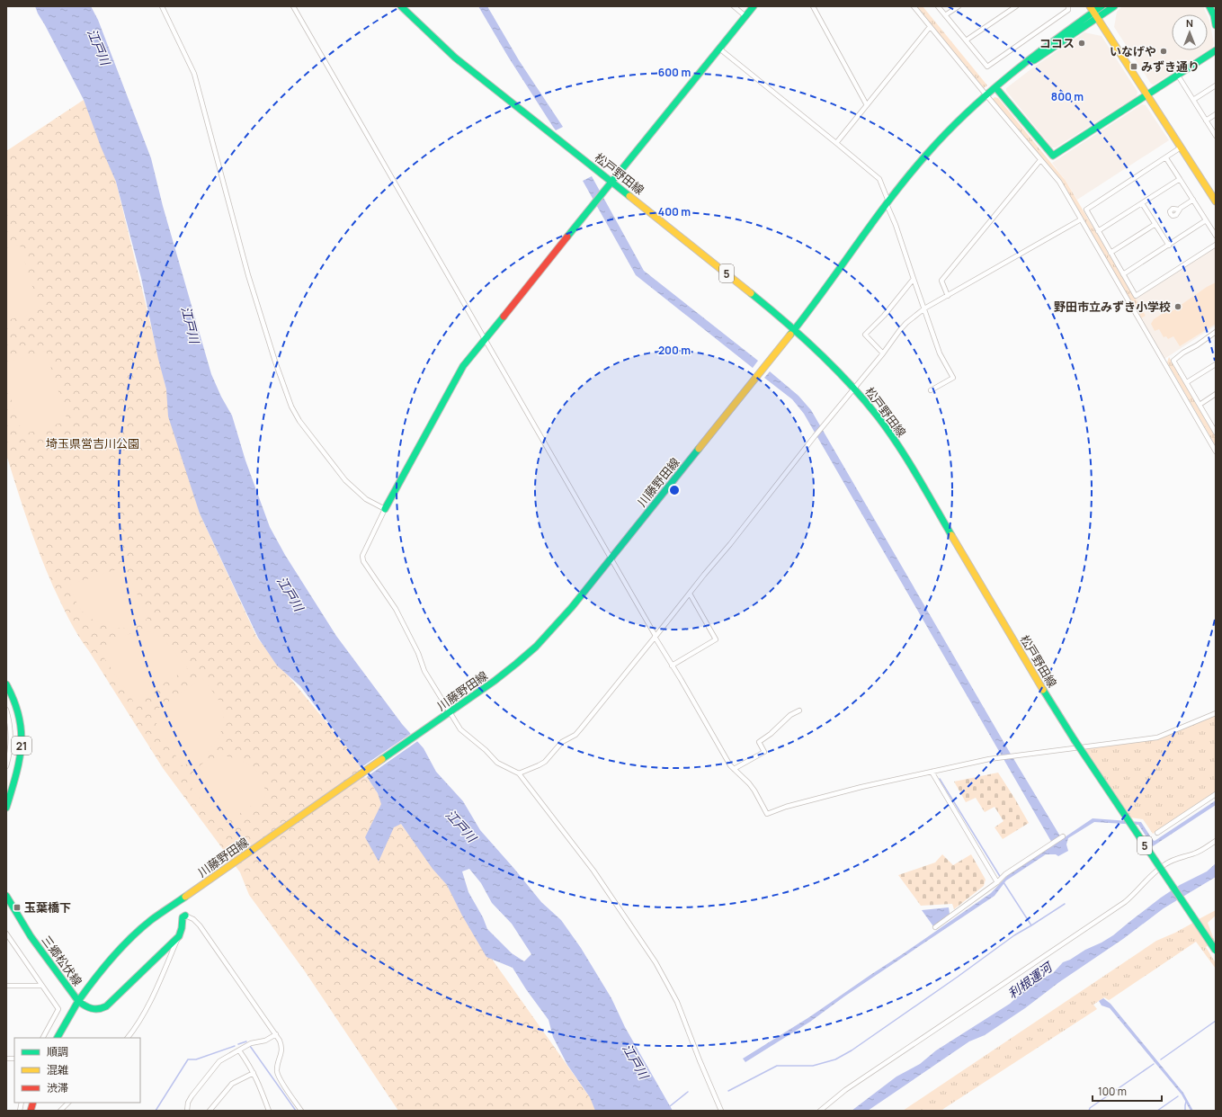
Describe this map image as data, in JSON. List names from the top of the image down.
{
  "streets": {
    "main road": [
      "松戸野田線",
      "5",
      "川藤野田線",
      "21",
      "三郷松伏線"
    ]
  },
  "crossings": [
    ["松戸野田線", "川藤野田線"],
    ["川藤野田線", "三郷松伏線"]
  ],
  "water": ["江戸川", "利根運河"],
  "parks": ["埼玉県営吉川公園"],
  "places": {
    "other": ["ココス", "いなげや", "野田市立みずき小学校"],
    "transit": ["みずき通り", "玉葉橋下"]
  },
  "legend": ["順調", "混雑", "渋滞"],
  "scale_bar": "100 m",
  "north": "top",
  "rings": [
    "600 m",
    "800 m",
    "400 m",
    "200 m"
  ]
}
